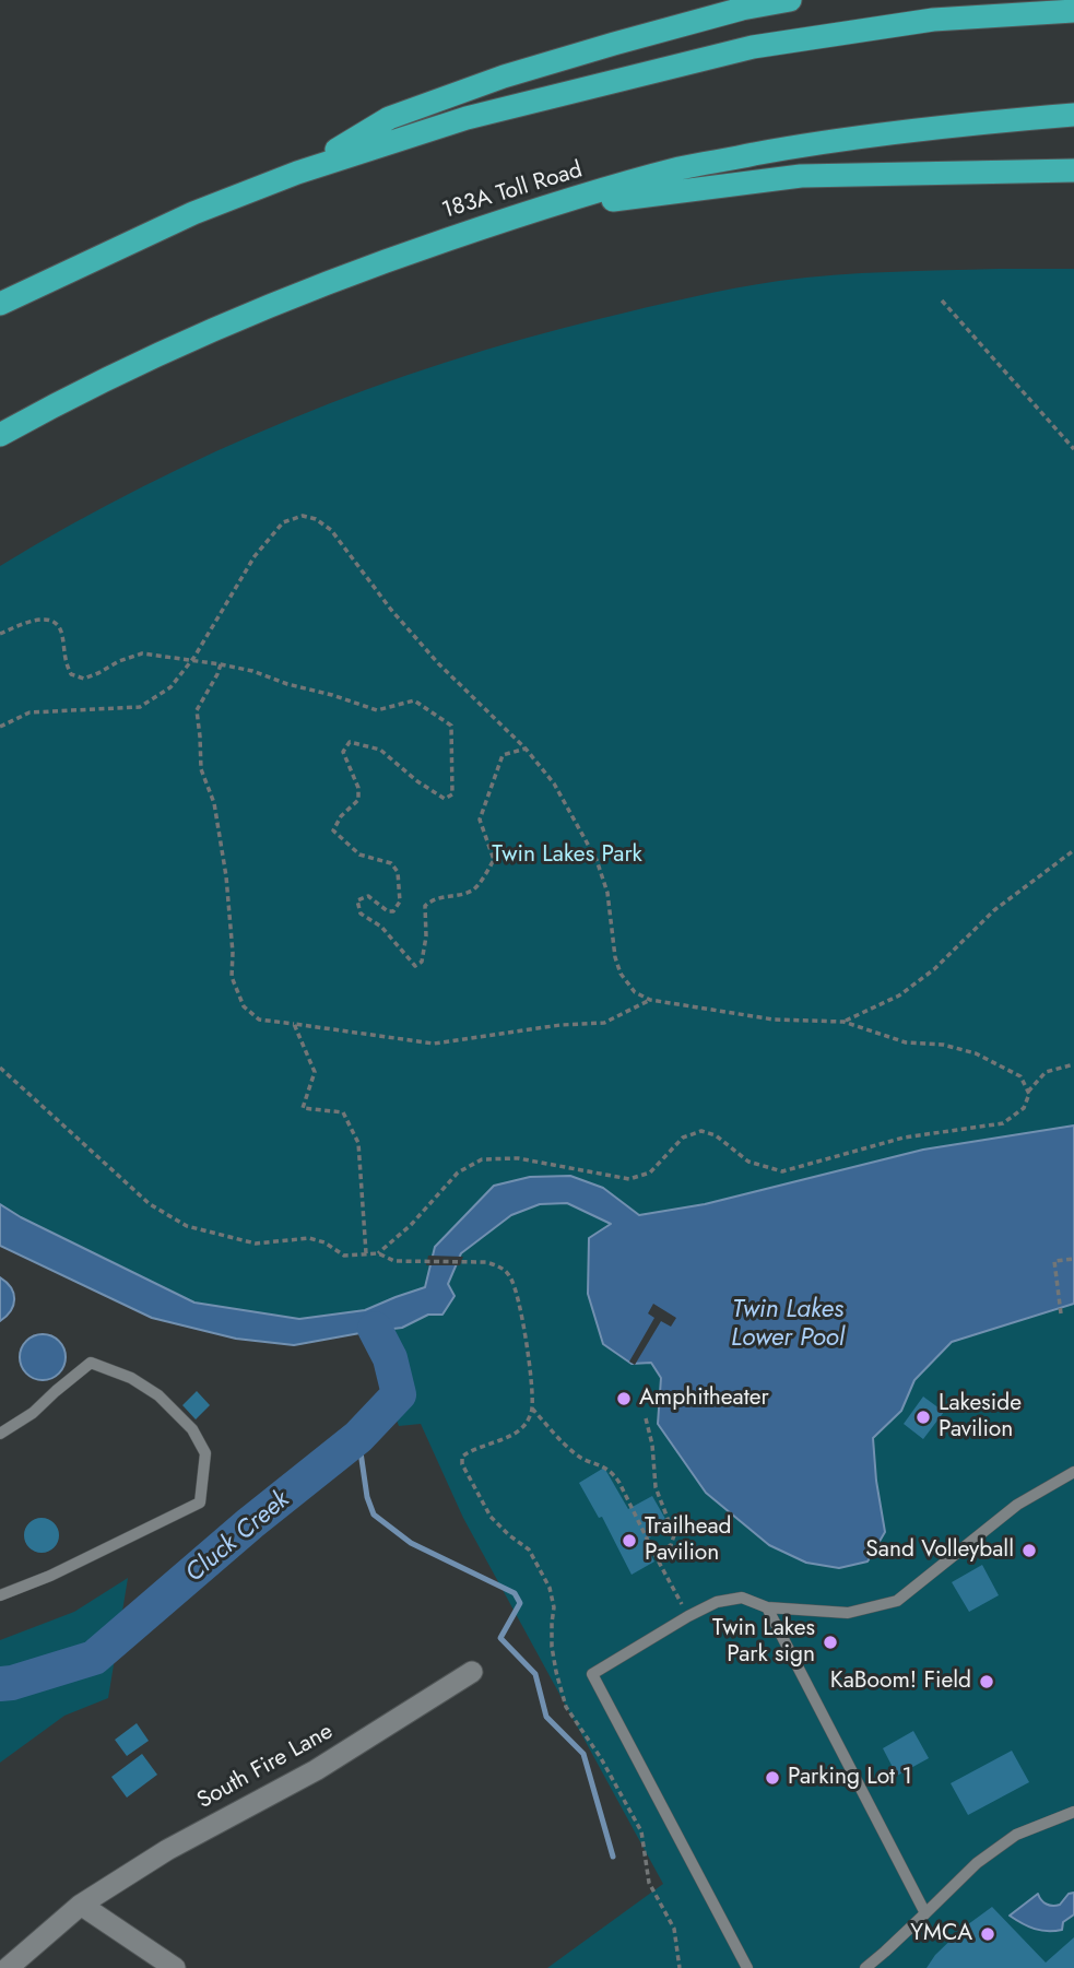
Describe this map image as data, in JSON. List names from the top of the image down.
{
  "streets": {
    "highway": ["183A Toll Road"],
    "street": ["South Fire Lane"]
  },
  "water": ["Twin Lakes Lower Pool", "Cluck Creek"],
  "parks": ["Twin Lakes Park"],
  "places": [
    "Amphitheater",
    "Lakeside Pavilion",
    "Trailhead Pavilion",
    "Sand Volleyball",
    "Twin Lakes Park sign",
    "KaBoom! Field",
    "Parking Lot 1",
    "YMCA"
  ]
}
